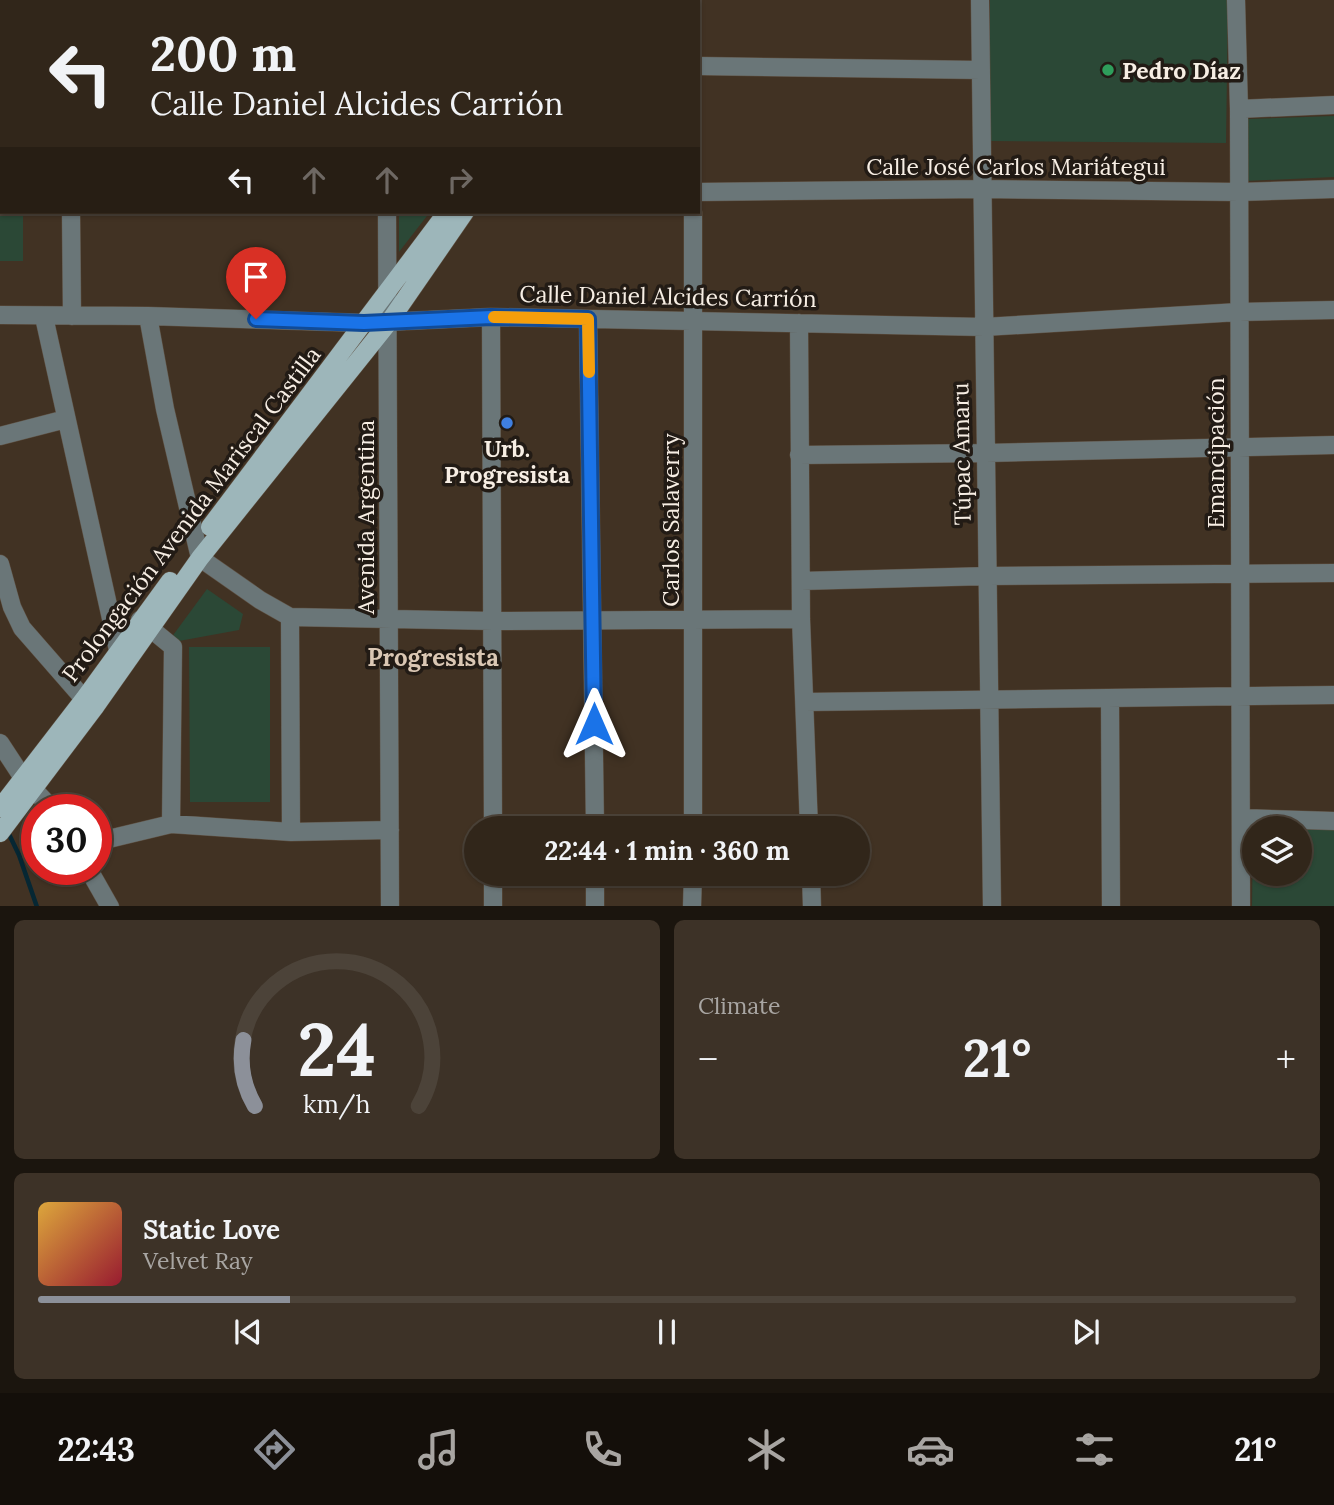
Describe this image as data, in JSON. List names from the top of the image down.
{
  "streets": {
    "main road": ["Prolongación Avenida Mariscal Castilla"],
    "street": [
      "Calle José Carlos Mariátegui",
      "Calle Daniel Alcides Carrión",
      "Emancipación",
      "Túpac Amaru",
      "Avenida Argentina",
      "Carlos Salaverry"
    ]
  },
  "crossings": [
    ["Calle José Carlos Mariátegui", "Emancipación"],
    ["Calle José Carlos Mariátegui", "Túpac Amaru"],
    ["Calle Daniel Alcides Carrión", "Emancipación"],
    ["Calle Daniel Alcides Carrión", "Túpac Amaru"],
    ["Calle Daniel Alcides Carrión", "Prolongación Avenida Mariscal Castilla"],
    ["Calle Daniel Alcides Carrión", "Avenida Argentina"],
    ["Calle Daniel Alcides Carrión", "Carlos Salaverry"],
    ["Prolongación Avenida Mariscal Castilla", "Avenida Argentina"]
  ],
  "districts": ["Progresista"],
  "places": ["Pedro Díaz", "Urb. Progresista"],
  "page": {
    "turn": ["200 m", "Calle Daniel Alcides Carrión"],
    "limit": "30",
    "trip": "22:44 · 1 min · 360 m",
    "tile": "Climate",
    "heat": ["−", "21°", "+"],
    "song": ["Static Love", "Velvet Ray"],
    "tabs": ["22:43", "21°"],
    "gauge": ["24", "km/h"]
  }
}
